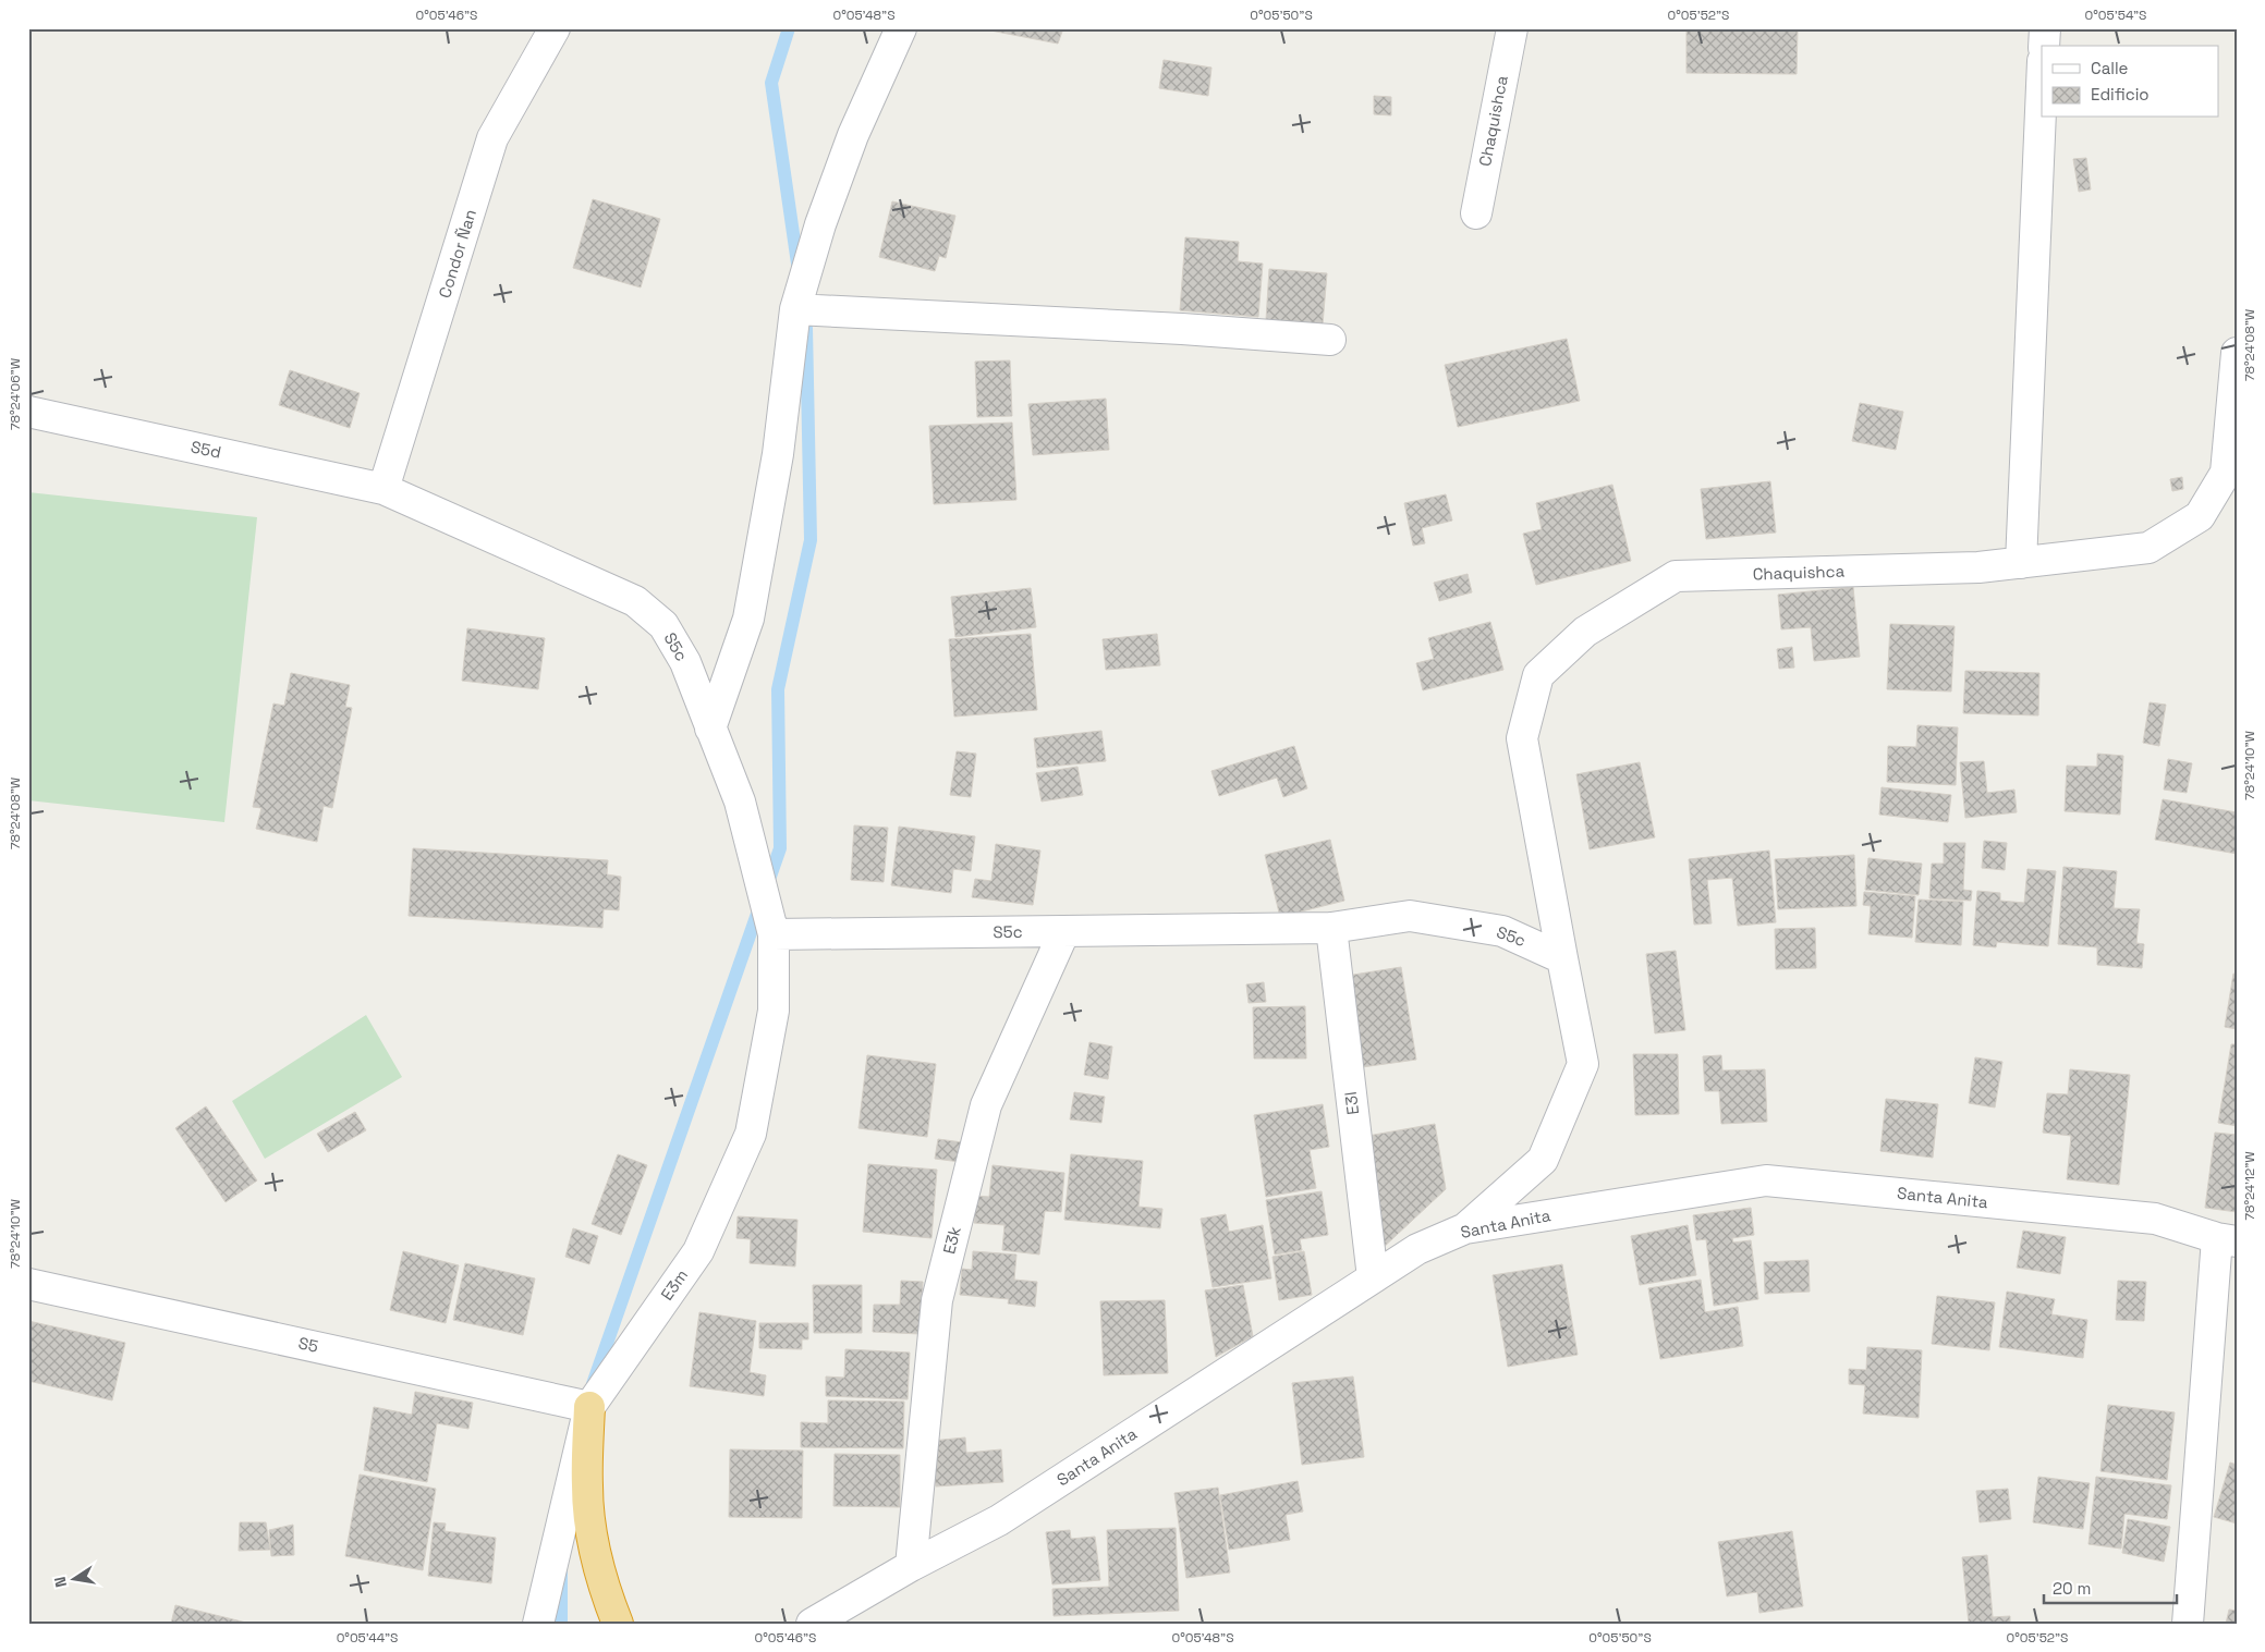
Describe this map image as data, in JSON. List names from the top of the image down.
{
  "streets": {
    "street": [
      "Chaquishca",
      "Condor Ñan",
      "S5d",
      "S5c",
      "E3l",
      "Santa Anita",
      "E3k",
      "E3m",
      "S5"
    ]
  },
  "crossings": [
    ["Chaquishca", "S5c"],
    ["Condor Ñan", "S5d"],
    ["Condor Ñan", "S5c"],
    ["S5d", "S5c"],
    ["S5c", "E3l"],
    ["S5c", "E3k"],
    ["S5c", "E3m"],
    ["E3l", "Santa Anita"],
    ["Santa Anita", "E3k"],
    ["E3m", "S5"]
  ],
  "legend": ["Calle", "Edificio"],
  "scale_bar": "20 m",
  "north": "left",
  "coordinates": [
    "0°05'46\"S",
    "0°05'48\"S",
    "0°05'50\"S",
    "0°05'52\"S",
    "0°05'54\"S",
    "78°24'08\"W",
    "78°24'06\"W",
    "78°24'10\"W",
    "78°24'12\"W",
    "0°05'44\"S"
  ]
}
